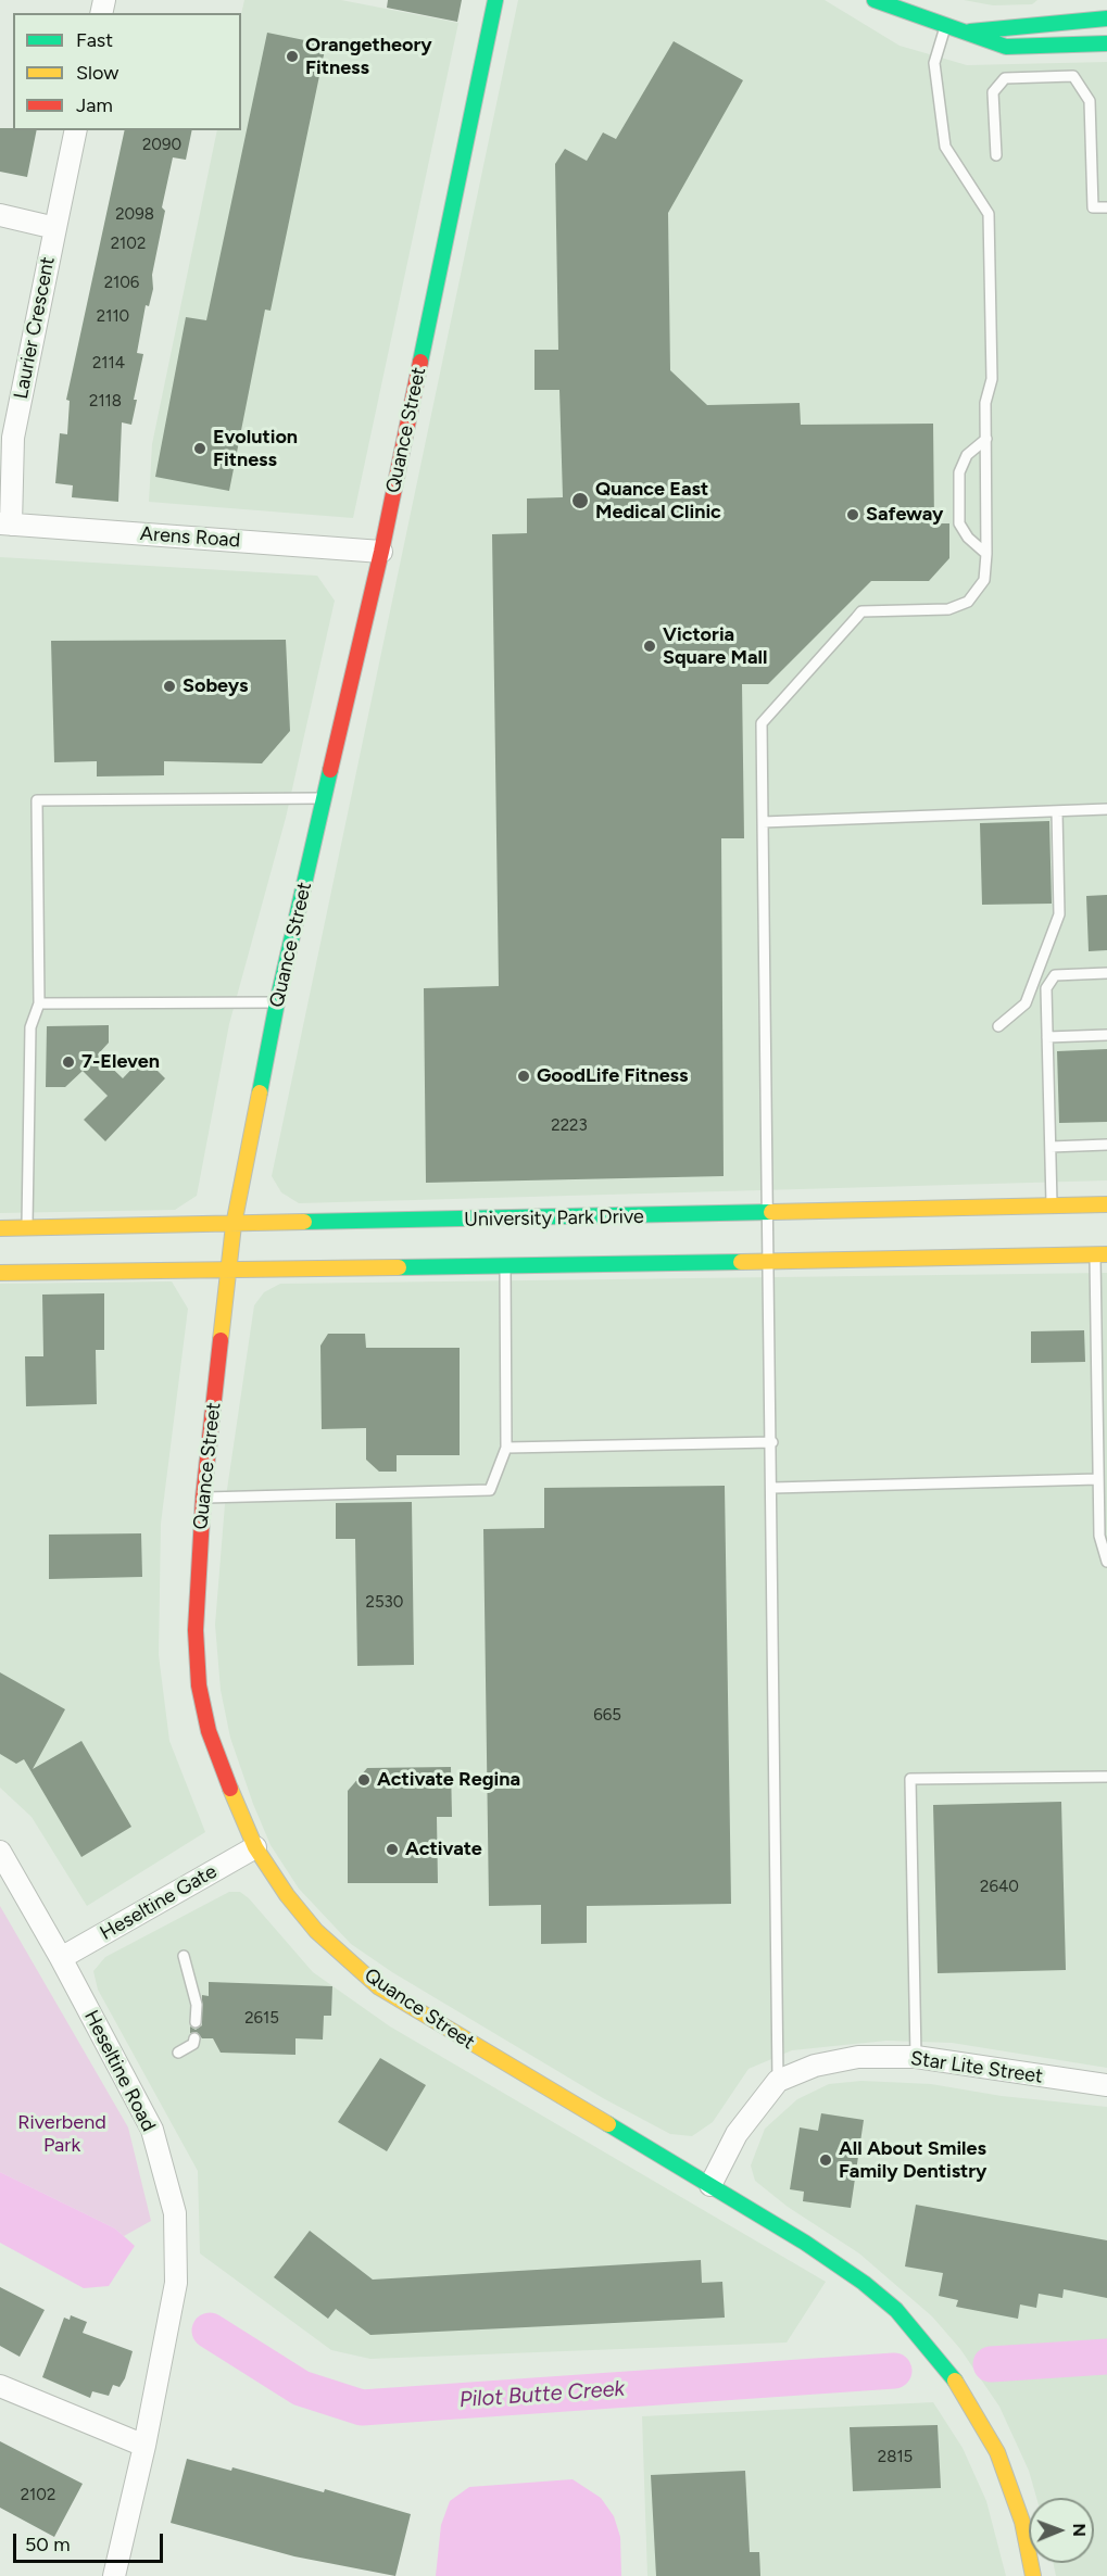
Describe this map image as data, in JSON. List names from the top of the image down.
{
  "streets": {
    "main road": ["Quance Street", "University Park Drive"],
    "street": [
      "Laurier Crescent",
      "Arens Road",
      "Heseltine Gate",
      "Star Lite Street",
      "Heseltine Road"
    ]
  },
  "crossings": [
    ["Laurier Crescent", "Arens Road"],
    ["Quance Street", "Arens Road"],
    ["Quance Street", "University Park Drive"],
    ["Quance Street", "Heseltine Gate"],
    ["Quance Street", "Star Lite Street"],
    ["Heseltine Gate", "Heseltine Road"]
  ],
  "water": ["Pilot Butte Creek"],
  "parks": ["Riverbend Park"],
  "places": [
    "Orangetheory Fitness",
    "Evolution Fitness",
    "Quance East Medical Clinic",
    "Safeway",
    "Victoria Square Mall",
    "Sobeys",
    "7-Eleven",
    "GoodLife Fitness",
    "Activate Regina",
    "Activate",
    "All About Smiles Family Dentistry"
  ],
  "house_numbers": [
    "2090",
    "2098",
    "2102",
    "2106",
    "2110",
    "2114",
    "2118",
    "2223",
    "2530",
    "665",
    "2640",
    "2615",
    "2815",
    "2102"
  ],
  "legend": ["Fast", "Slow", "Jam"],
  "scale_bar": "50 m",
  "north": "right"
}
